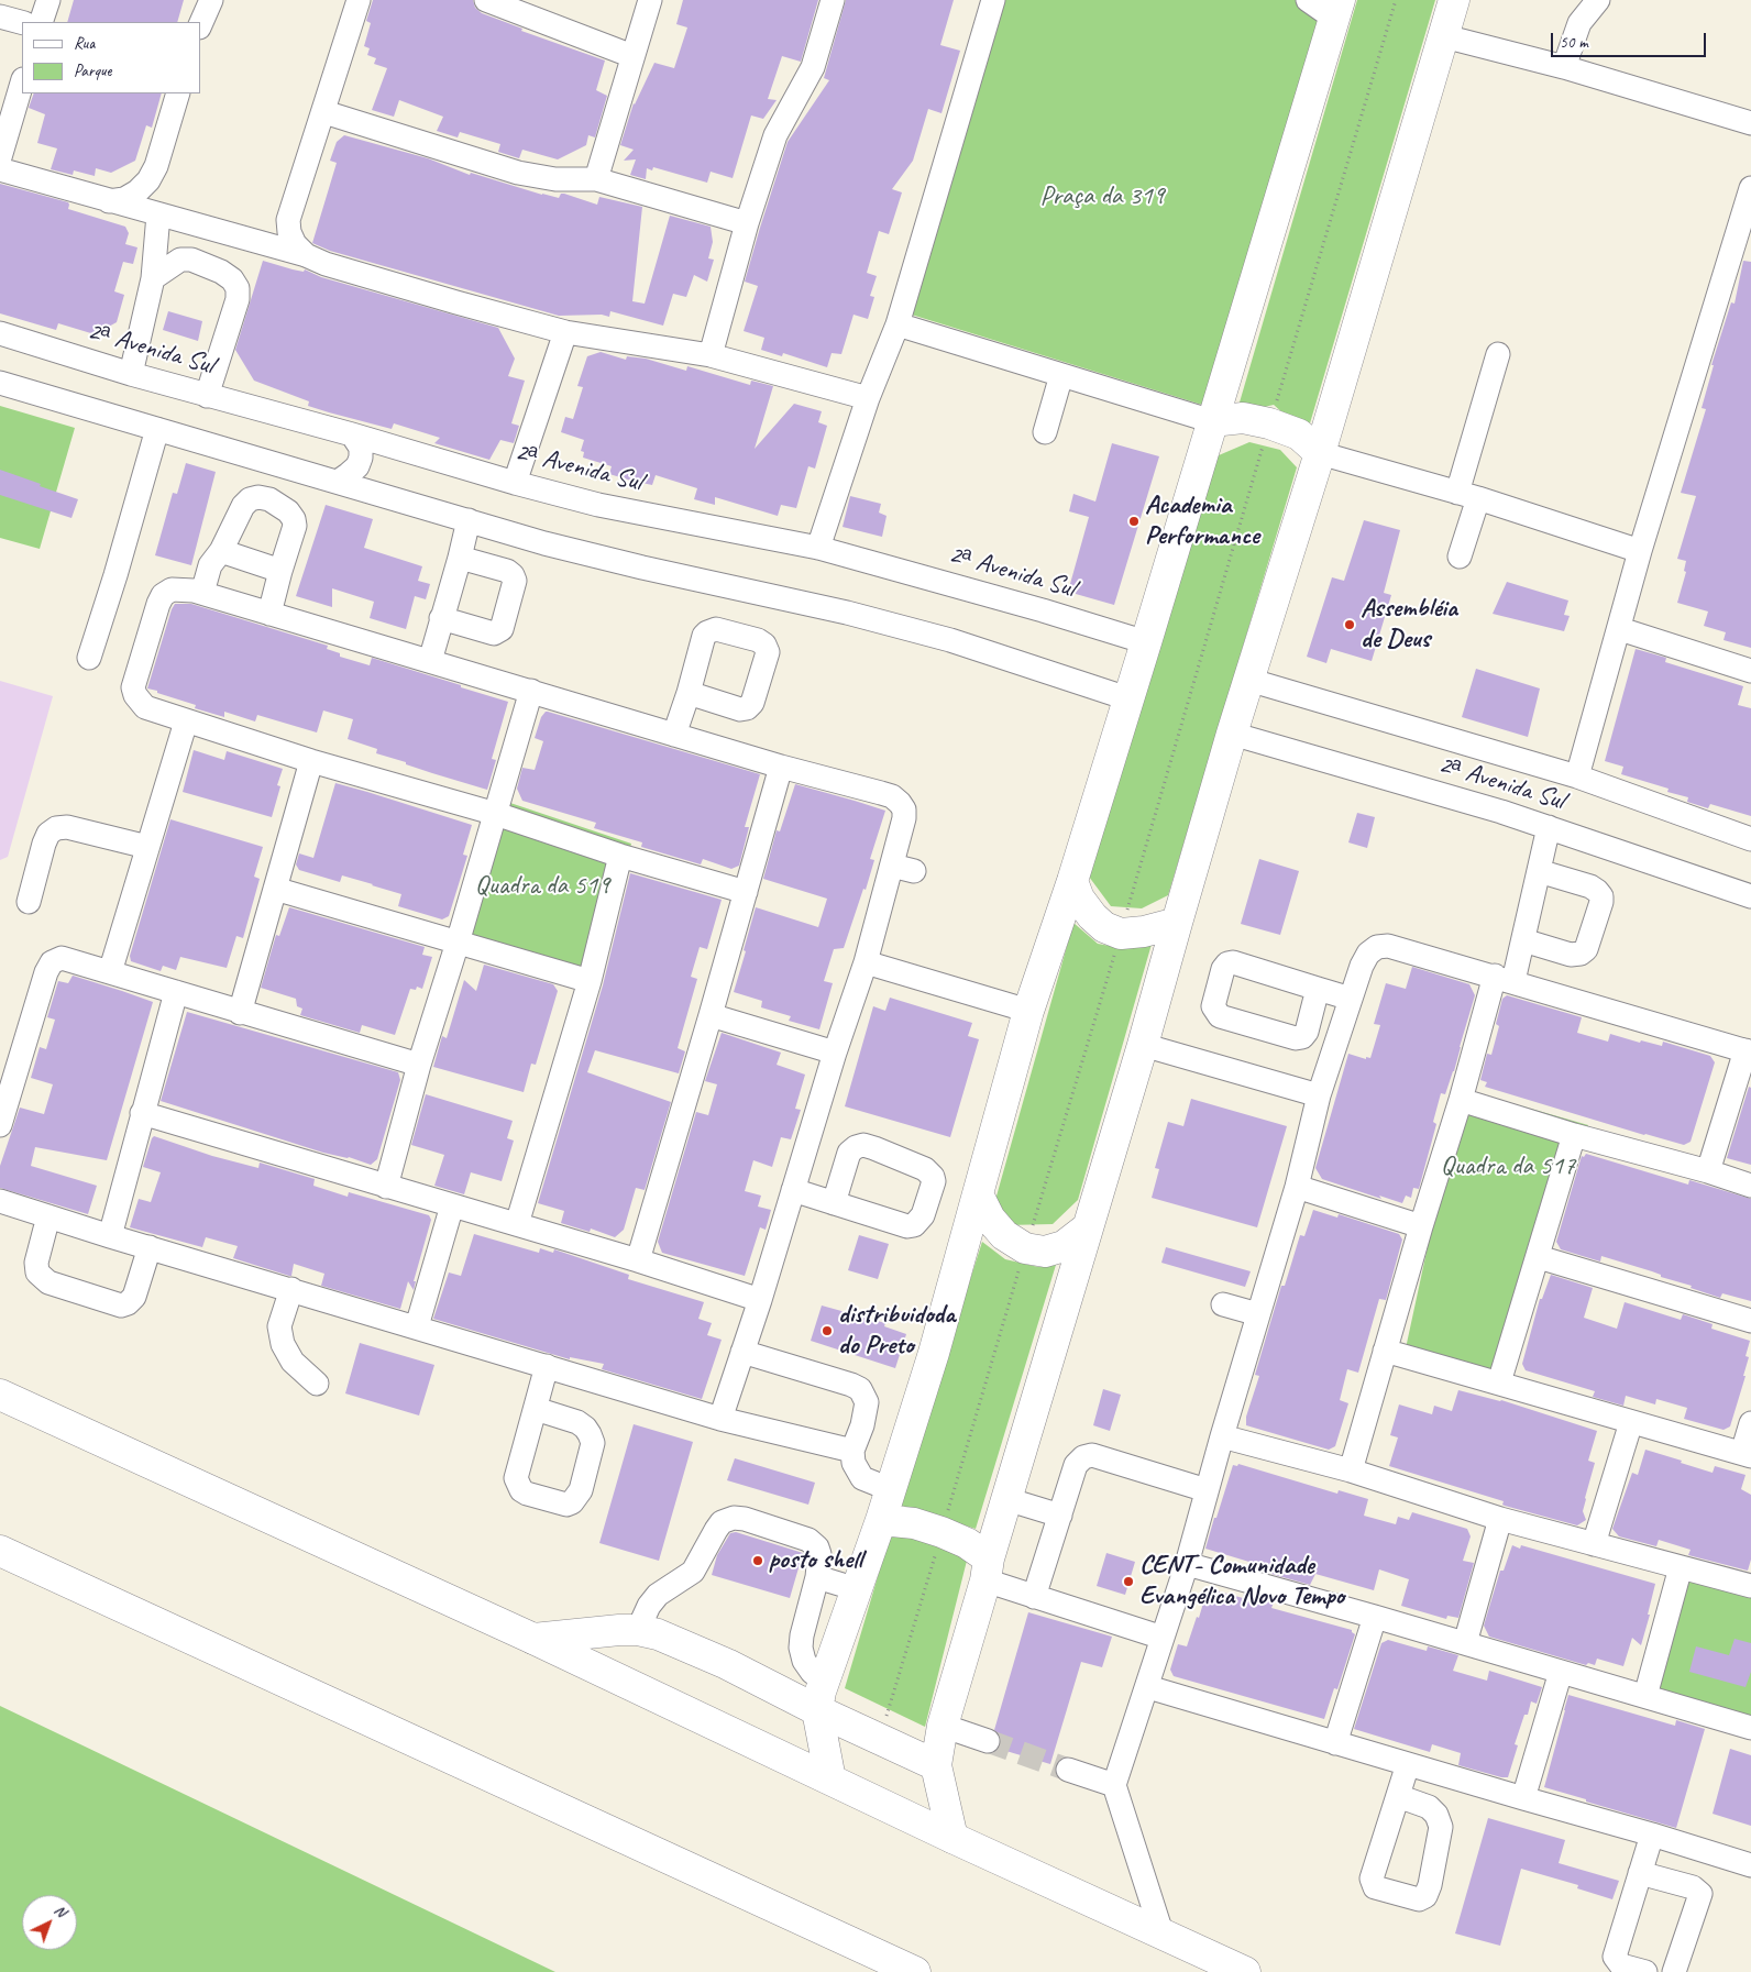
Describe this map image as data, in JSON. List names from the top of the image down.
{
  "streets": {
    "street": ["2ᵃ Avenida Sul"]
  },
  "parks": ["Praça da 319", "Quadra da 519", "Quadra da 517"],
  "places": [
    "Academia Performance",
    "Assembléia de Deus",
    "distribuidoda do Preto",
    "posto shell",
    "CENT- Comunidade Evangélica Novo Tempo"
  ],
  "legend": ["Rua", "Parque"],
  "scale_bar": "50 m",
  "north": "top right"
}
